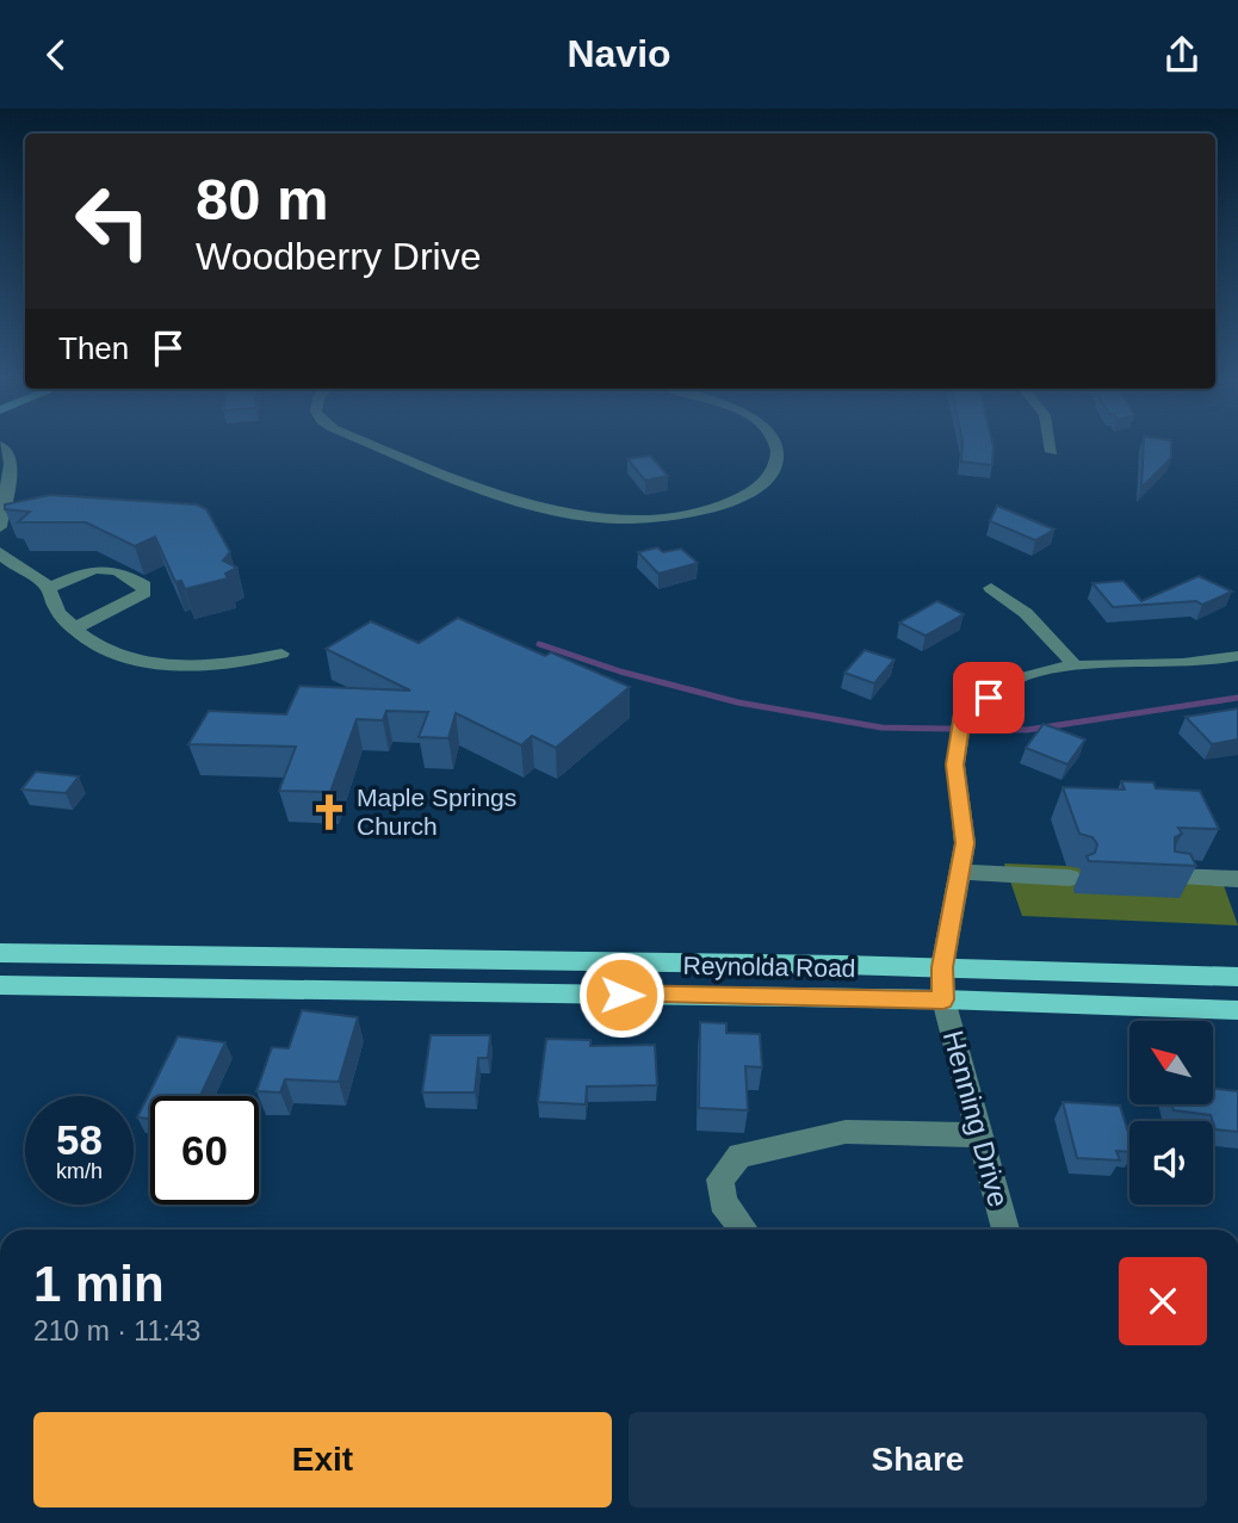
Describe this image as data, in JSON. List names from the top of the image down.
{
  "streets": {
    "main road": ["Reynolda Road"],
    "street": ["Henning Drive"]
  },
  "crossings": [
    ["Reynolda Road", "Henning Drive"]
  ],
  "places": {
    "church": ["Maple Springs Church"]
  },
  "north": "top left",
  "page": {
    "header": "Navio",
    "turn": ["80 m", "Woodberry Drive"],
    "then": "Then",
    "speed": "58 km/h",
    "limit": "60",
    "heading": ["1 min", "210 m · 11:43"],
    "buttons": ["Exit", "Share"]
  }
}
